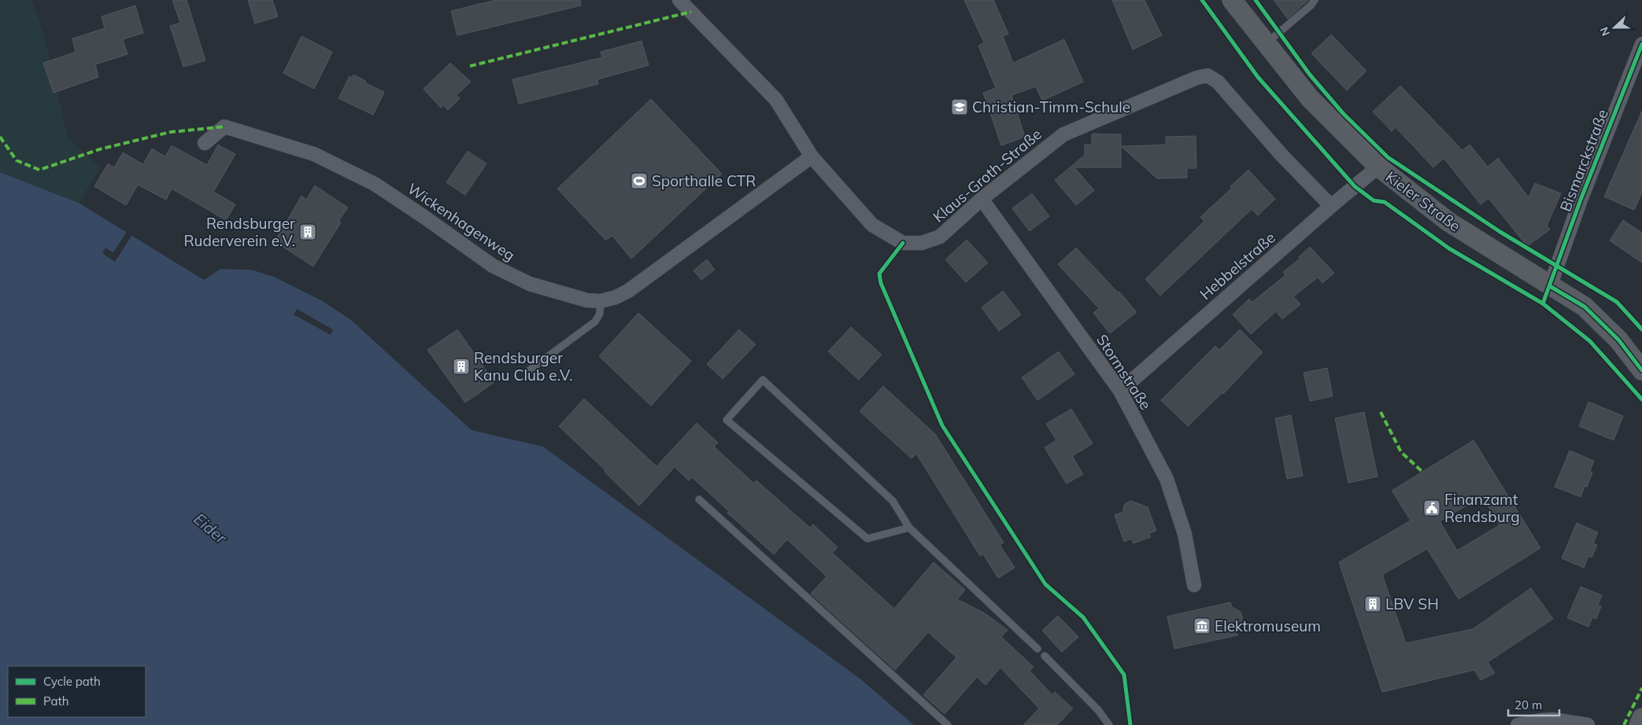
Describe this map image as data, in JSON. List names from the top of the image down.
{
  "streets": {
    "main road": ["Kieler Straße"],
    "street": [
      "Bismarckstraße",
      "Klaus-Groth-Straße",
      "Wickenhagenweg",
      "Hebbelstraße",
      "Stormstraße"
    ]
  },
  "crossings": [
    ["Bismarckstraße", "Kieler Straße"],
    ["Klaus-Groth-Straße", "Wickenhagenweg"],
    ["Klaus-Groth-Straße", "Hebbelstraße"],
    ["Klaus-Groth-Straße", "Stormstraße"],
    ["Kieler Straße", "Hebbelstraße"],
    ["Hebbelstraße", "Stormstraße"]
  ],
  "water": ["Eider"],
  "places": {
    "school or university": ["Christian-Timm-Schule"],
    "sports": ["Sporthalle CTR"],
    "building": ["Rendsburger Ruderverein e.V.", "Rendsburger Kanu Club e.V.", "LBV SH"],
    "public building": ["Finanzamt Rendsburg"],
    "museum": ["Elektromuseum"]
  },
  "legend": ["Cycle path", "Path"],
  "scale_bar": "20 m",
  "north": "left"
}
